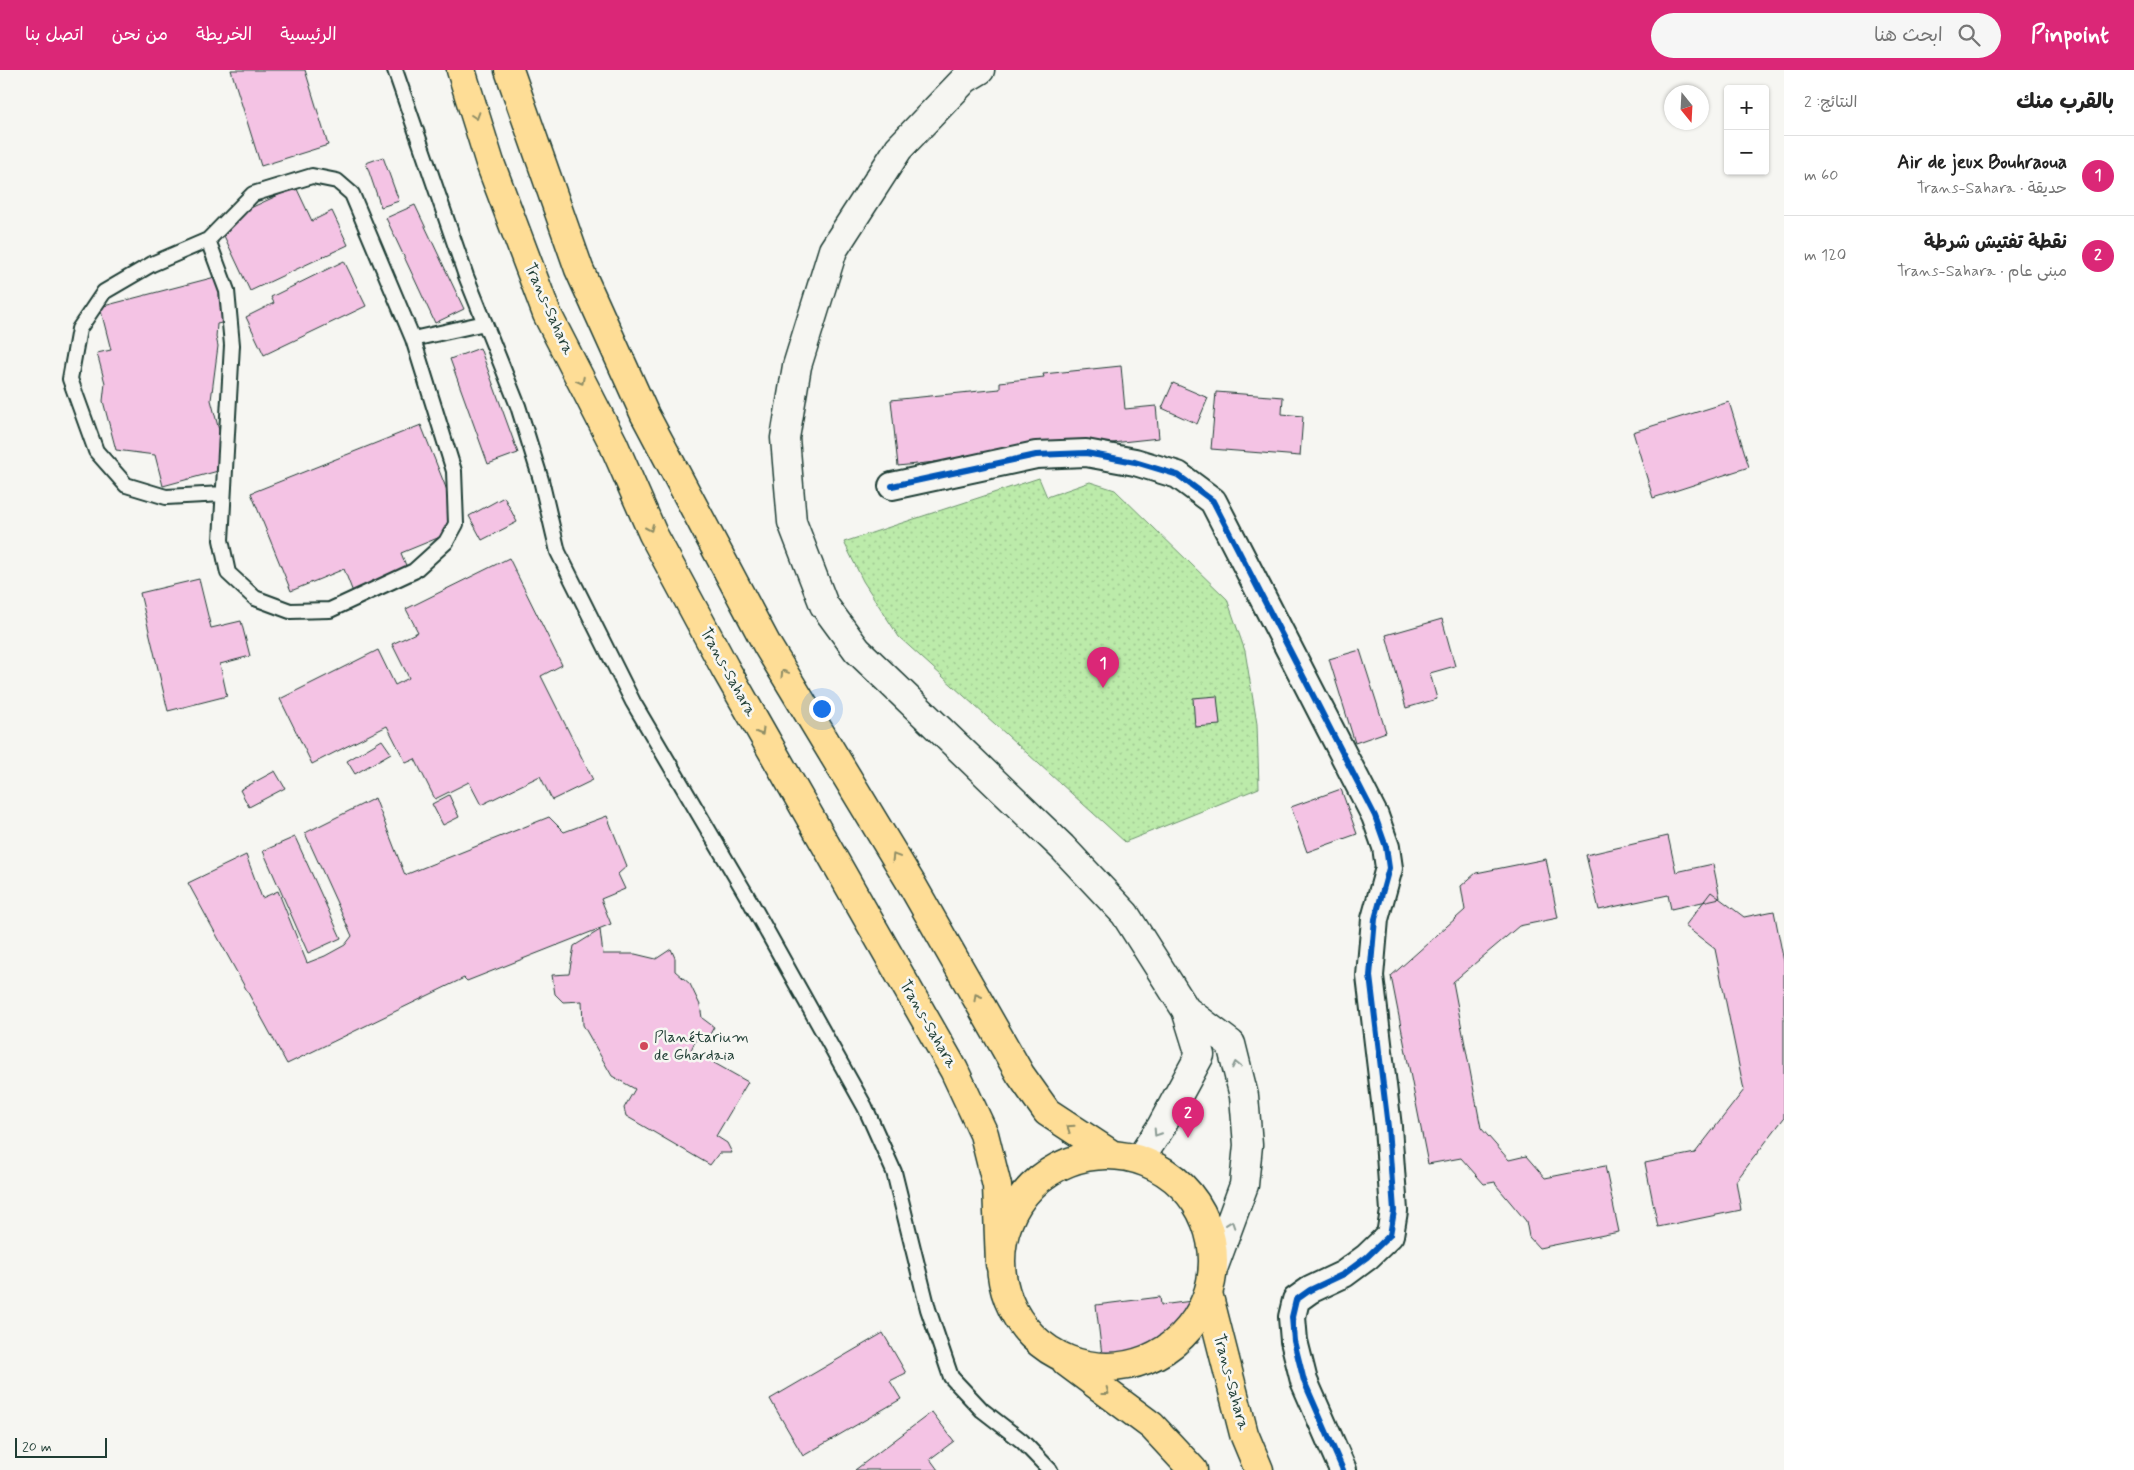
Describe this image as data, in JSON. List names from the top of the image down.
{
  "streets": {
    "highway": ["Trans-Sahara"]
  },
  "places": ["Planétarium de Ghardaia"],
  "scale_bar": "20 m",
  "north": "bottom",
  "page": {
    "header": "Pinpoint",
    "search": "ابحث هنا",
    "nav": [
      "الرئيسية",
      "الخريطة",
      "من نحن",
      "اتصل بنا"
    ],
    "heading": ["بالقرب منك", "النتائج: 2"],
    "map_buttons": ["+", "−"],
    "list": [
      {
        "mark": "1",
        "name": "Air de jeux Bouhraoua",
        "note": "حديقة · Trans-Sahara",
        "value": "60 m"
      },
      {
        "mark": "2",
        "name": "نقطة تفتيش شرطة",
        "note": "مبنى عام · Trans-Sahara",
        "value": "120 m"
      }
    ],
    "pins": ["1", "2"],
    "scale": "20 m"
  }
}
